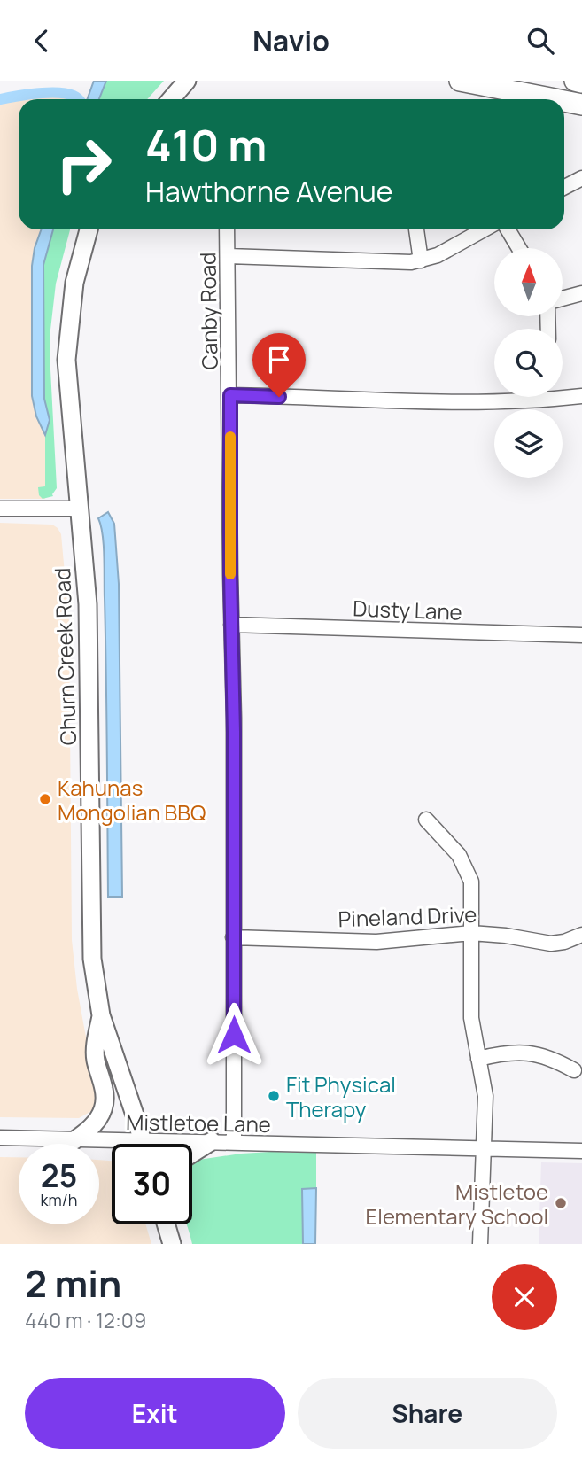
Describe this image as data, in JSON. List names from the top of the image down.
{
  "streets": {
    "main road": ["Churn Creek Road"],
    "street": [
      "Canby Road",
      "Dusty Lane",
      "Pineland Drive",
      "Mistletoe Lane"
    ]
  },
  "crossings": [
    ["Canby Road", "Dusty Lane"],
    ["Canby Road", "Pineland Drive"],
    ["Canby Road", "Mistletoe Lane"]
  ],
  "places": ["Kahunas Mongolian BBQ", "Fit Physical Therapy", "Mistletoe Elementary School"],
  "north": "top",
  "page": {
    "header": "Navio",
    "turn": ["410 m", "Hawthorne Avenue"],
    "speed": "25 km/h",
    "limit": "30",
    "heading": ["2 min", "440 m · 12:09"],
    "buttons": ["Exit", "Share"]
  }
}
